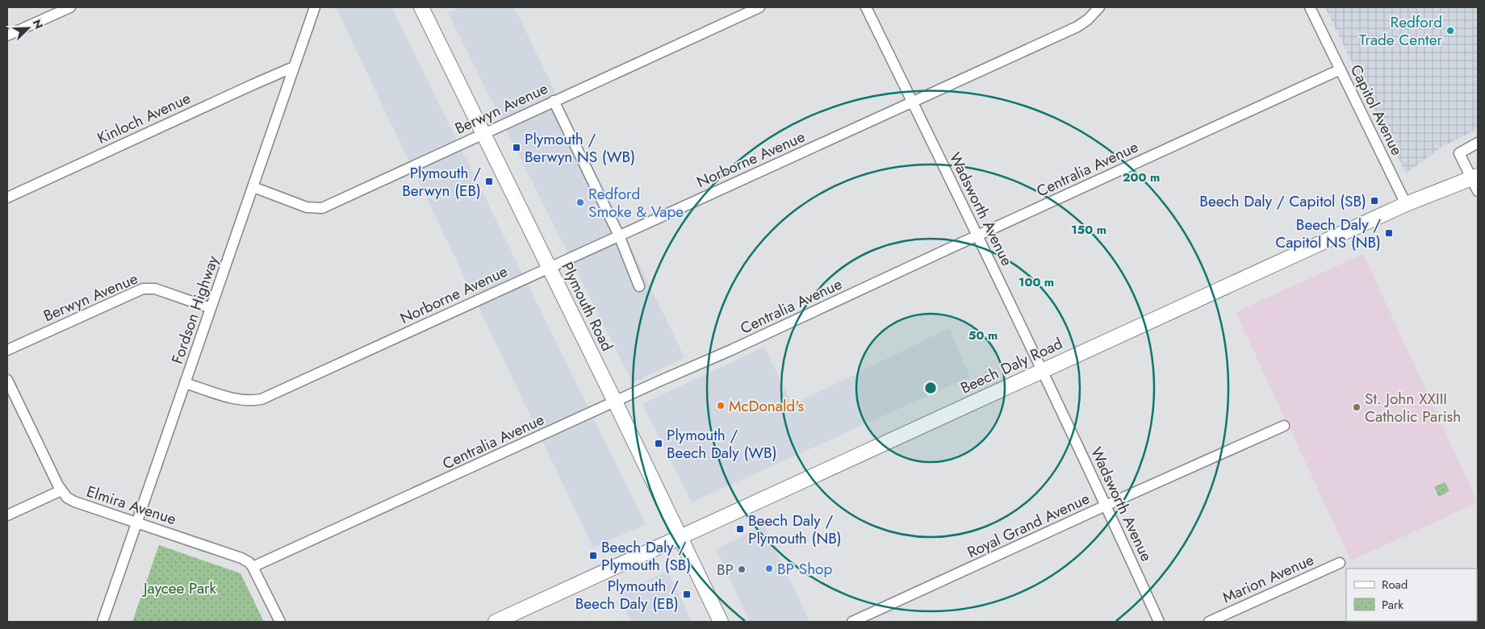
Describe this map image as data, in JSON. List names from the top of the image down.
{
  "streets": {
    "main road": ["Plymouth Road", "Beech Daly Road"],
    "street": [
      "Berwyn Avenue",
      "Capitol Avenue",
      "Kinloch Avenue",
      "Norborne Avenue",
      "Centralia Avenue",
      "Wadsworth Avenue",
      "Fordson Highway",
      "Elmira Avenue",
      "Royal Grand Avenue",
      "Marion Avenue"
    ]
  },
  "crossings": [
    ["Berwyn Avenue", "Plymouth Road"],
    ["Berwyn Avenue", "Fordson Highway"],
    ["Capitol Avenue", "Centralia Avenue"],
    ["Capitol Avenue", "Beech Daly Road"],
    ["Kinloch Avenue", "Fordson Highway"],
    ["Norborne Avenue", "Wadsworth Avenue"],
    ["Norborne Avenue", "Plymouth Road"],
    ["Norborne Avenue", "Fordson Highway"],
    ["Centralia Avenue", "Wadsworth Avenue"],
    ["Centralia Avenue", "Plymouth Road"],
    ["Centralia Avenue", "Elmira Avenue"],
    ["Wadsworth Avenue", "Beech Daly Road"],
    ["Wadsworth Avenue", "Royal Grand Avenue"],
    ["Plymouth Road", "Beech Daly Road"],
    ["Fordson Highway", "Elmira Avenue"]
  ],
  "parks": ["Jaycee Park"],
  "places": {
    "other": [
      "Redford Trade Center",
      "Redford Smoke & Vape",
      "McDonald's",
      "St. John XXIII Catholic Parish",
      "BP Shop",
      "BP"
    ],
    "transit": [
      "Plymouth / Berwyn NS (WB)",
      "Plymouth / Berwyn (EB)",
      "Beech Daly / Capitol (SB)",
      "Beech Daly / Capitol NS (NB)",
      "Plymouth / Beech Daly (WB)",
      "Beech Daly / Plymouth (NB)",
      "Beech Daly / Plymouth (SB)",
      "Plymouth / Beech Daly (EB)"
    ]
  },
  "legend": ["Road", "Park"],
  "north": "top right",
  "rings": [
    "200 m",
    "150 m",
    "100 m",
    "50 m"
  ]
}
